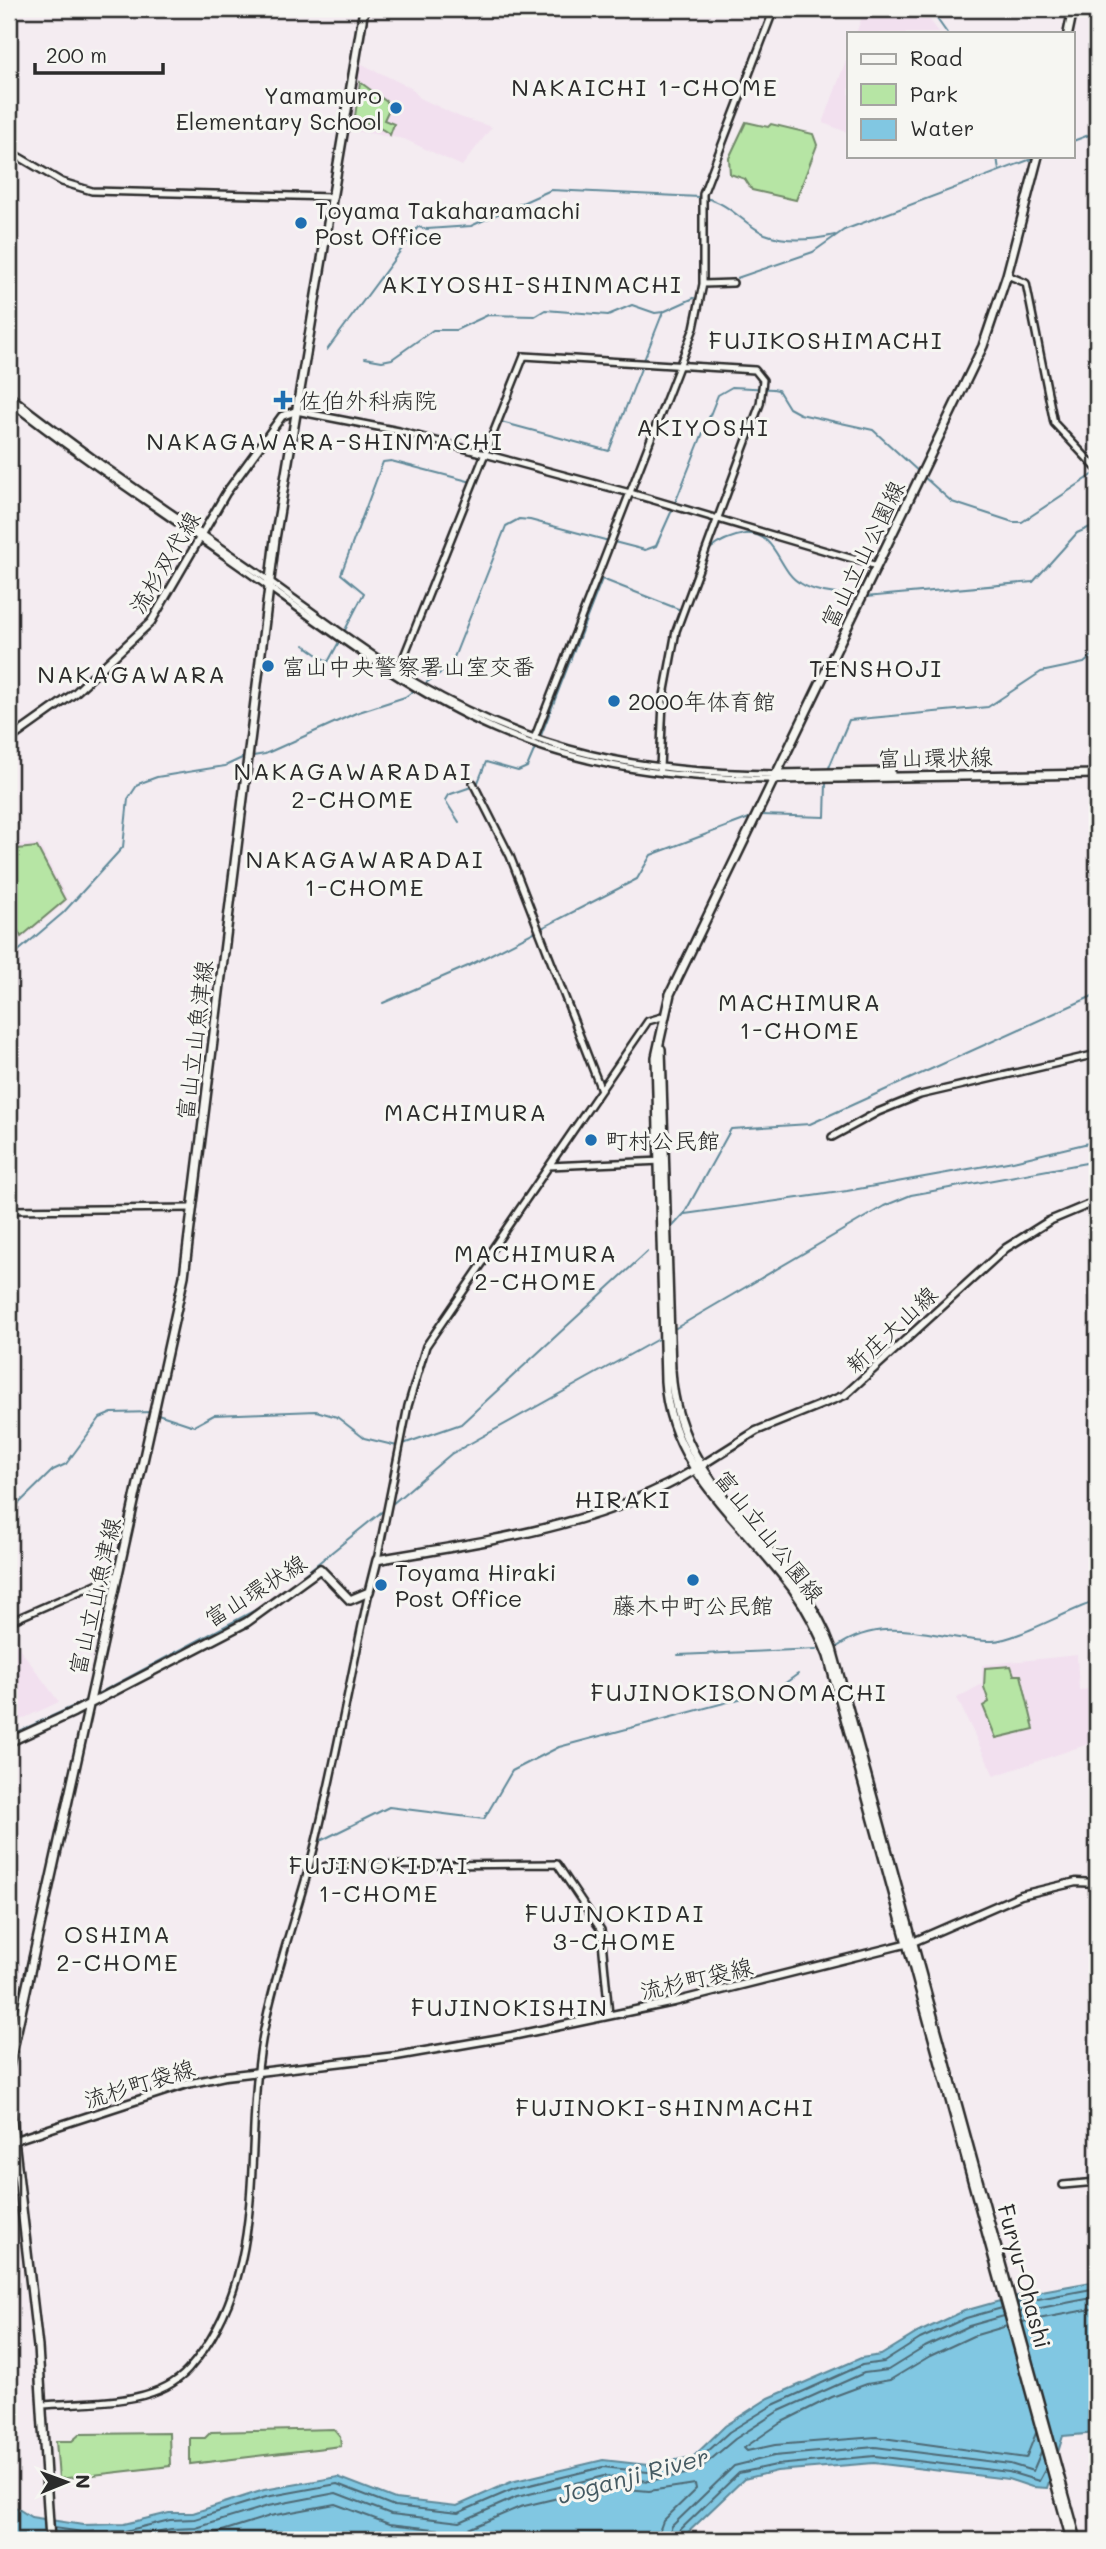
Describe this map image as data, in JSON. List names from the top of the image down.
{
  "streets": {
    "main road": [
      "富山立山公園線",
      "流杉双代線",
      "富山環状線",
      "富山立山魚津線",
      "新庄大山線",
      "流杉町袋線",
      "Furyu-Ohashi"
    ]
  },
  "crossings": [
    ["富山立山公園線", "富山環状線"],
    ["富山立山公園線", "新庄大山線"],
    ["富山立山公園線", "流杉町袋線"],
    ["富山立山公園線", "Furyu-Ohashi"],
    ["流杉双代線", "富山立山魚津線"],
    ["富山環状線", "富山立山魚津線"]
  ],
  "districts": [
    "NAKAICHI 1-CHOME",
    "AKIYOSHI-SHINMACHI",
    "FUJIKOSHIMACHI",
    "AKIYOSHI",
    "NAKAGAWARA-SHINMACHI",
    "TENSHOJI",
    "NAKAGAWARA",
    "NAKAGAWARADAI 2-CHOME",
    "NAKAGAWARADAI 1-CHOME",
    "MACHIMURA 1-CHOME",
    "MACHIMURA",
    "MACHIMURA 2-CHOME",
    "HIRAKI",
    "FUJINOKISONOMACHI",
    "FUJINOKIDAI 1-CHOME",
    "FUJINOKIDAI 3-CHOME",
    "OSHIMA 2-CHOME",
    "FUJINOKISHIN",
    "FUJINOKI-SHINMACHI"
  ],
  "water": ["Joganji River"],
  "places": {
    "other": [
      "Yamamuro Elementary School",
      "Toyama Takaharamachi Post Office",
      "富山中央警察署山室交番",
      "2000年体育館",
      "町村公民館",
      "藤木中町公民館",
      "Toyama Hiraki Post Office"
    ],
    "health": ["佐伯外科病院"]
  },
  "legend": ["Road", "Park", "Water"],
  "scale_bar": "200 m",
  "north": "right"
}
